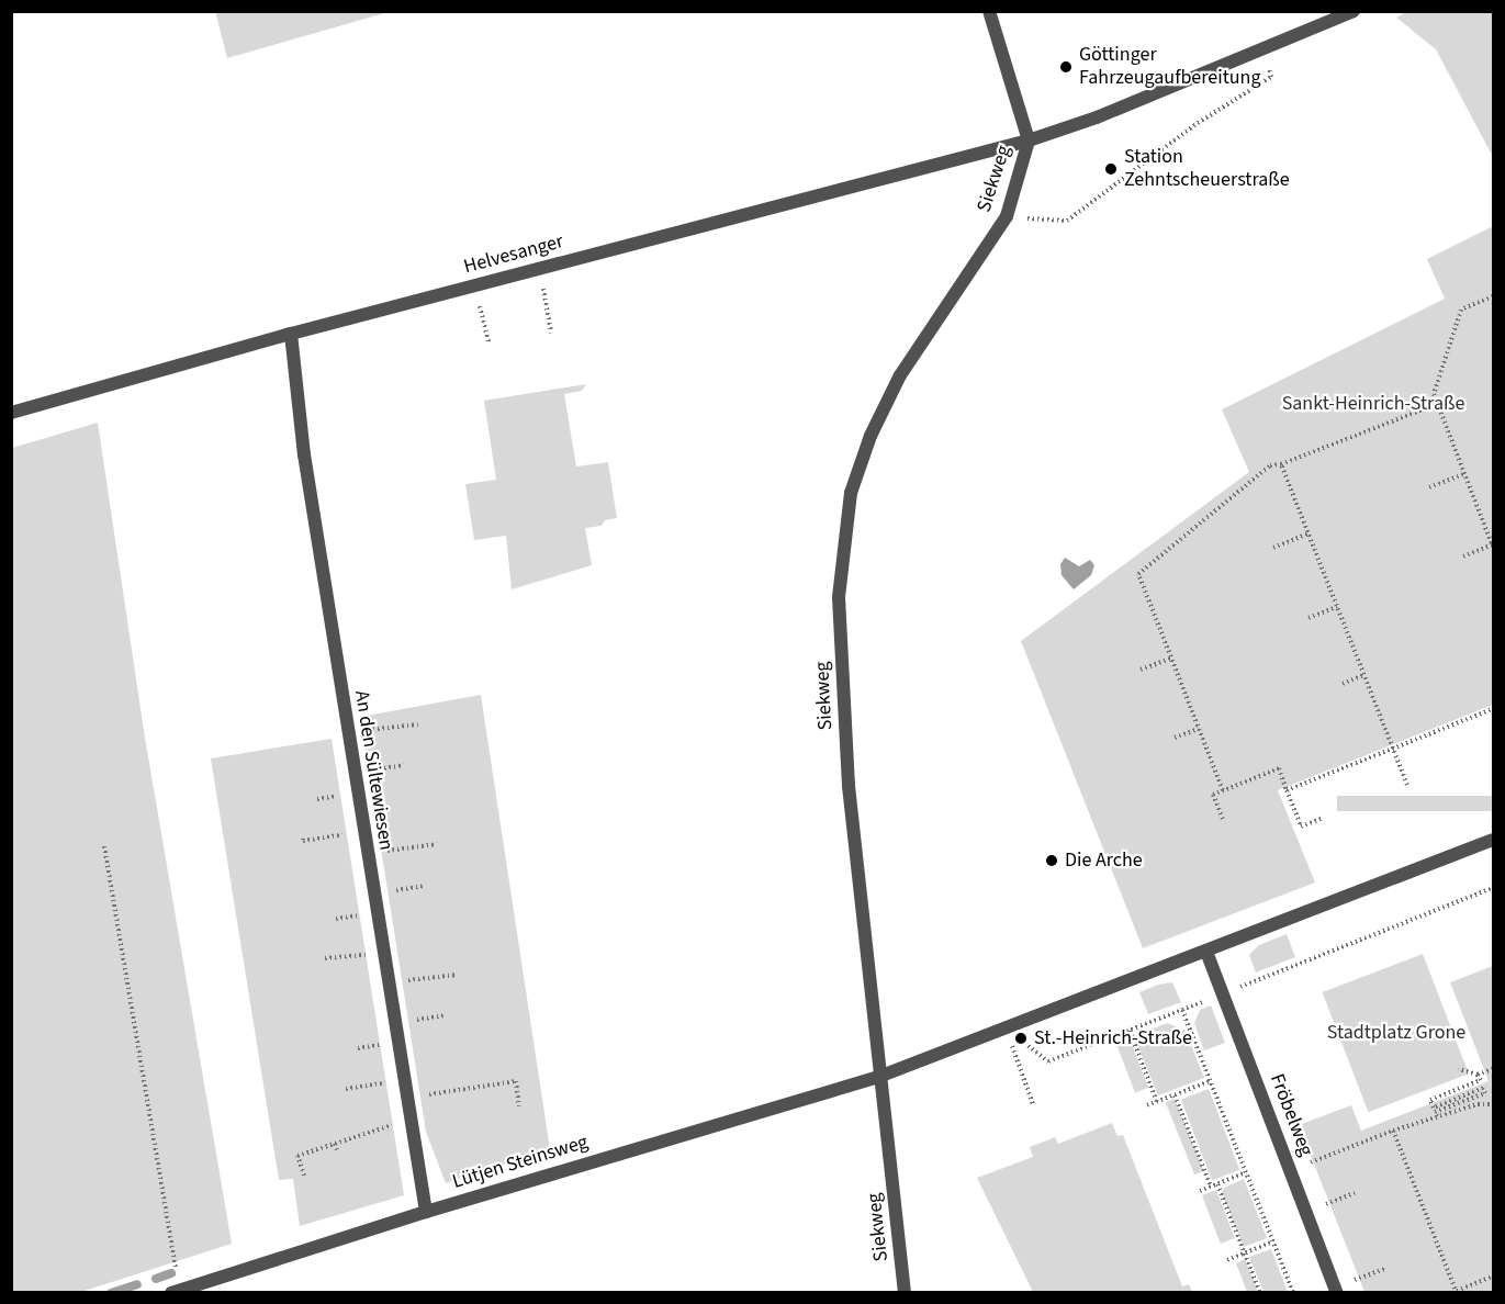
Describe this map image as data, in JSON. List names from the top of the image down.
{
  "streets": {
    "street": [
      "Siekweg",
      "Helvesanger",
      "An den Sültewiesen",
      "Fröbelweg",
      "Lütjen Steinsweg"
    ]
  },
  "crossings": [
    ["Siekweg", "Helvesanger"],
    ["Siekweg", "Lütjen Steinsweg"],
    ["Helvesanger", "An den Sültewiesen"],
    ["An den Sültewiesen", "Lütjen Steinsweg"]
  ],
  "parks": ["Sankt-Heinrich-Straße", "Stadtplatz Grone"],
  "places": [
    "Göttinger Fahrzeugaufbereitung",
    "Station Zehntscheuerstraße",
    "Die Arche",
    "St.-Heinrich-Straße"
  ]
}
